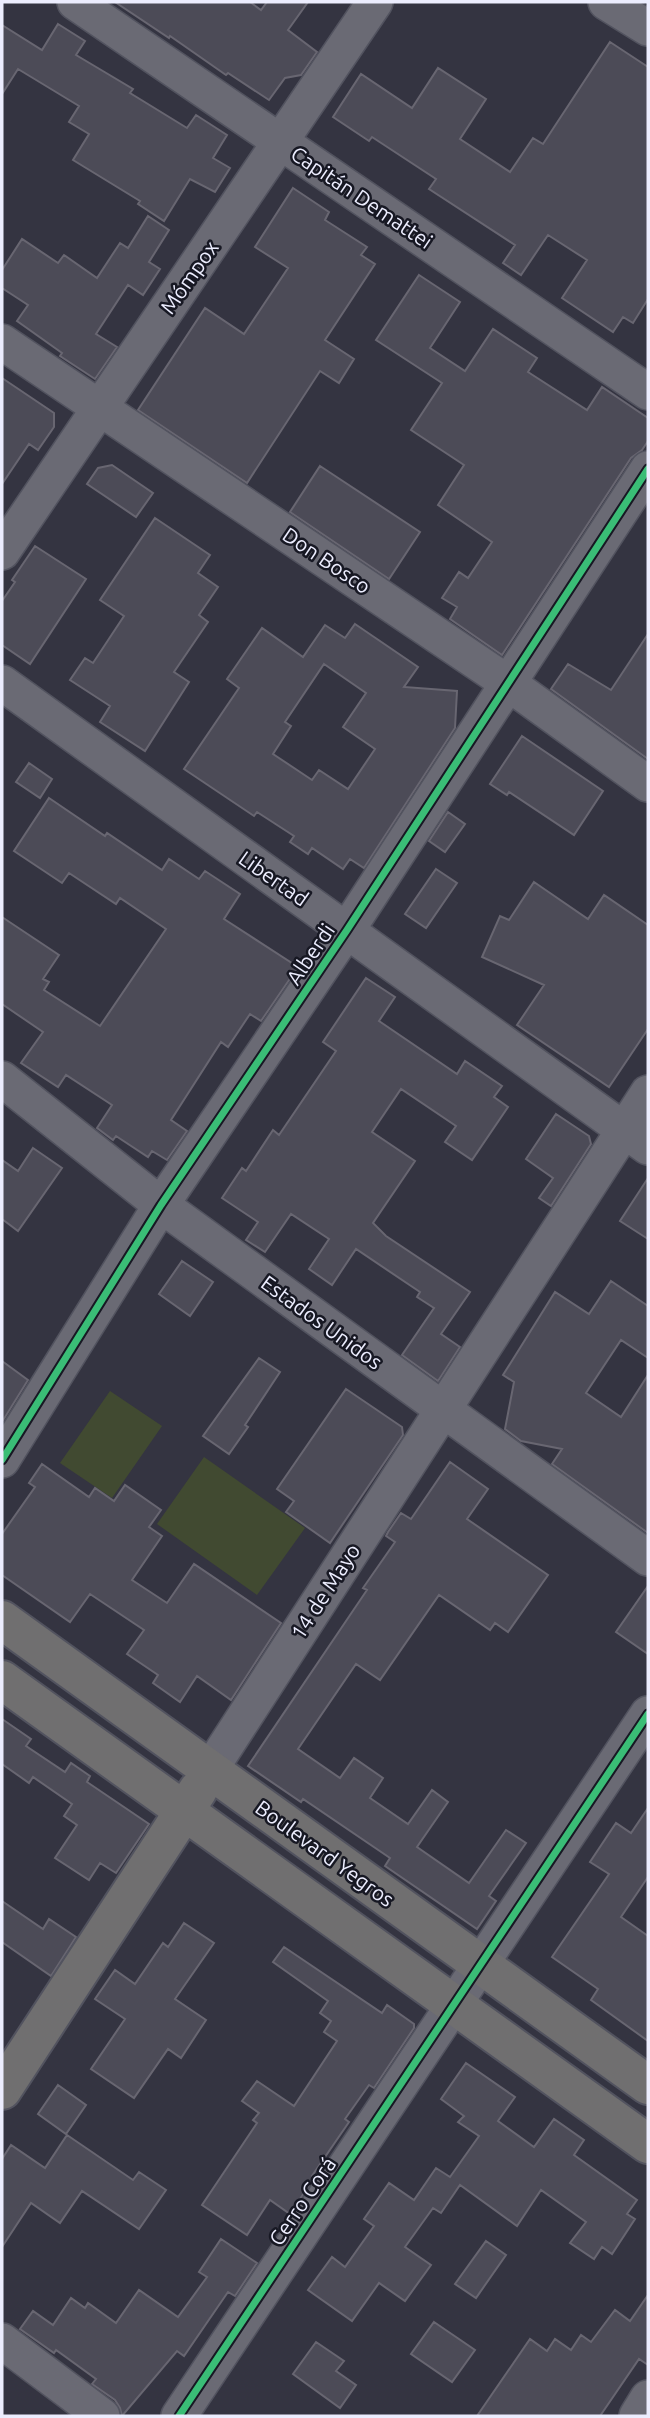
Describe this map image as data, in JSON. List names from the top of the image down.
{
  "streets": {
    "main road": ["14 de Mayo", "Boulevard Yegros"],
    "street": [
      "Capitán Demattei",
      "Mómpox",
      "Don Bosco",
      "Libertad",
      "Alberdi",
      "Estados Unidos",
      "Cerro Corá"
    ]
  },
  "crossings": [
    ["Capitán Demattei", "Mómpox"],
    ["Mómpox", "Don Bosco"],
    ["Don Bosco", "Alberdi"],
    ["Libertad", "Alberdi"],
    ["Libertad", "14 de Mayo"],
    ["Alberdi", "Estados Unidos"],
    ["Estados Unidos", "14 de Mayo"],
    ["14 de Mayo", "Boulevard Yegros"],
    ["Boulevard Yegros", "Cerro Corá"]
  ]
}
